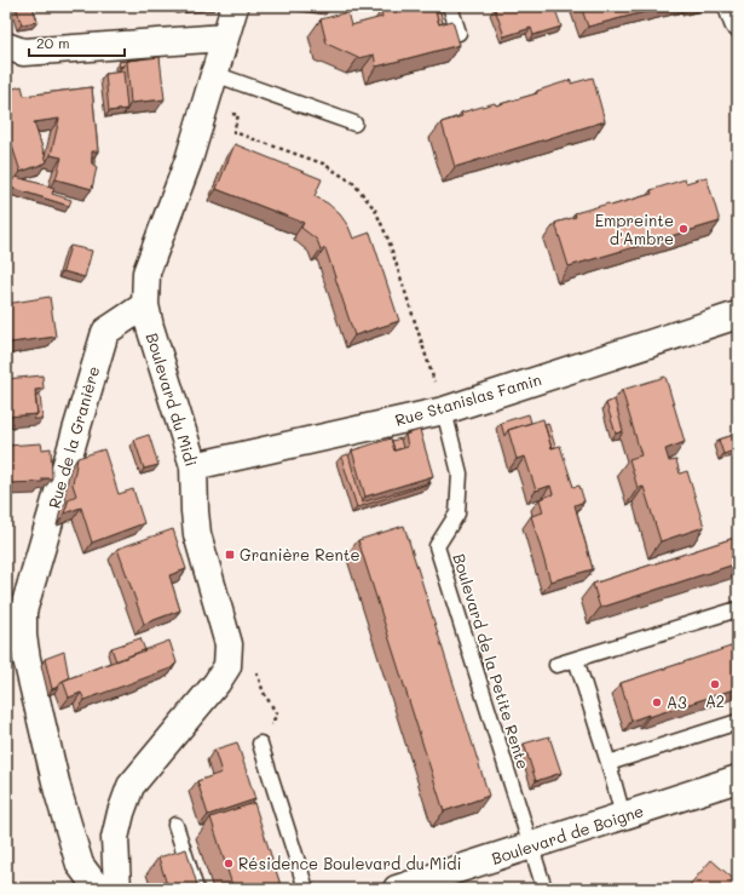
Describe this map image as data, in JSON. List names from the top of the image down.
{
  "streets": {
    "street": [
      "Boulevard du Midi",
      "Rue Stanislas Famin",
      "Rue de la Granière",
      "Boulevard de Boigne"
    ],
    "lane": ["Boulevard de la Petite Rente"]
  },
  "crossings": [
    ["Boulevard du Midi", "Rue Stanislas Famin"],
    ["Boulevard du Midi", "Rue de la Granière"],
    ["Rue Stanislas Famin", "Boulevard de la Petite Rente"],
    ["Boulevard de la Petite Rente", "Boulevard de Boigne"]
  ],
  "places": {
    "other": [
      "Empreinte d'Ambre",
      "A2",
      "A3",
      "Résidence Boulevard du Midi"
    ],
    "transit": ["Granière Rente"]
  },
  "scale_bar": "20 m"
}
